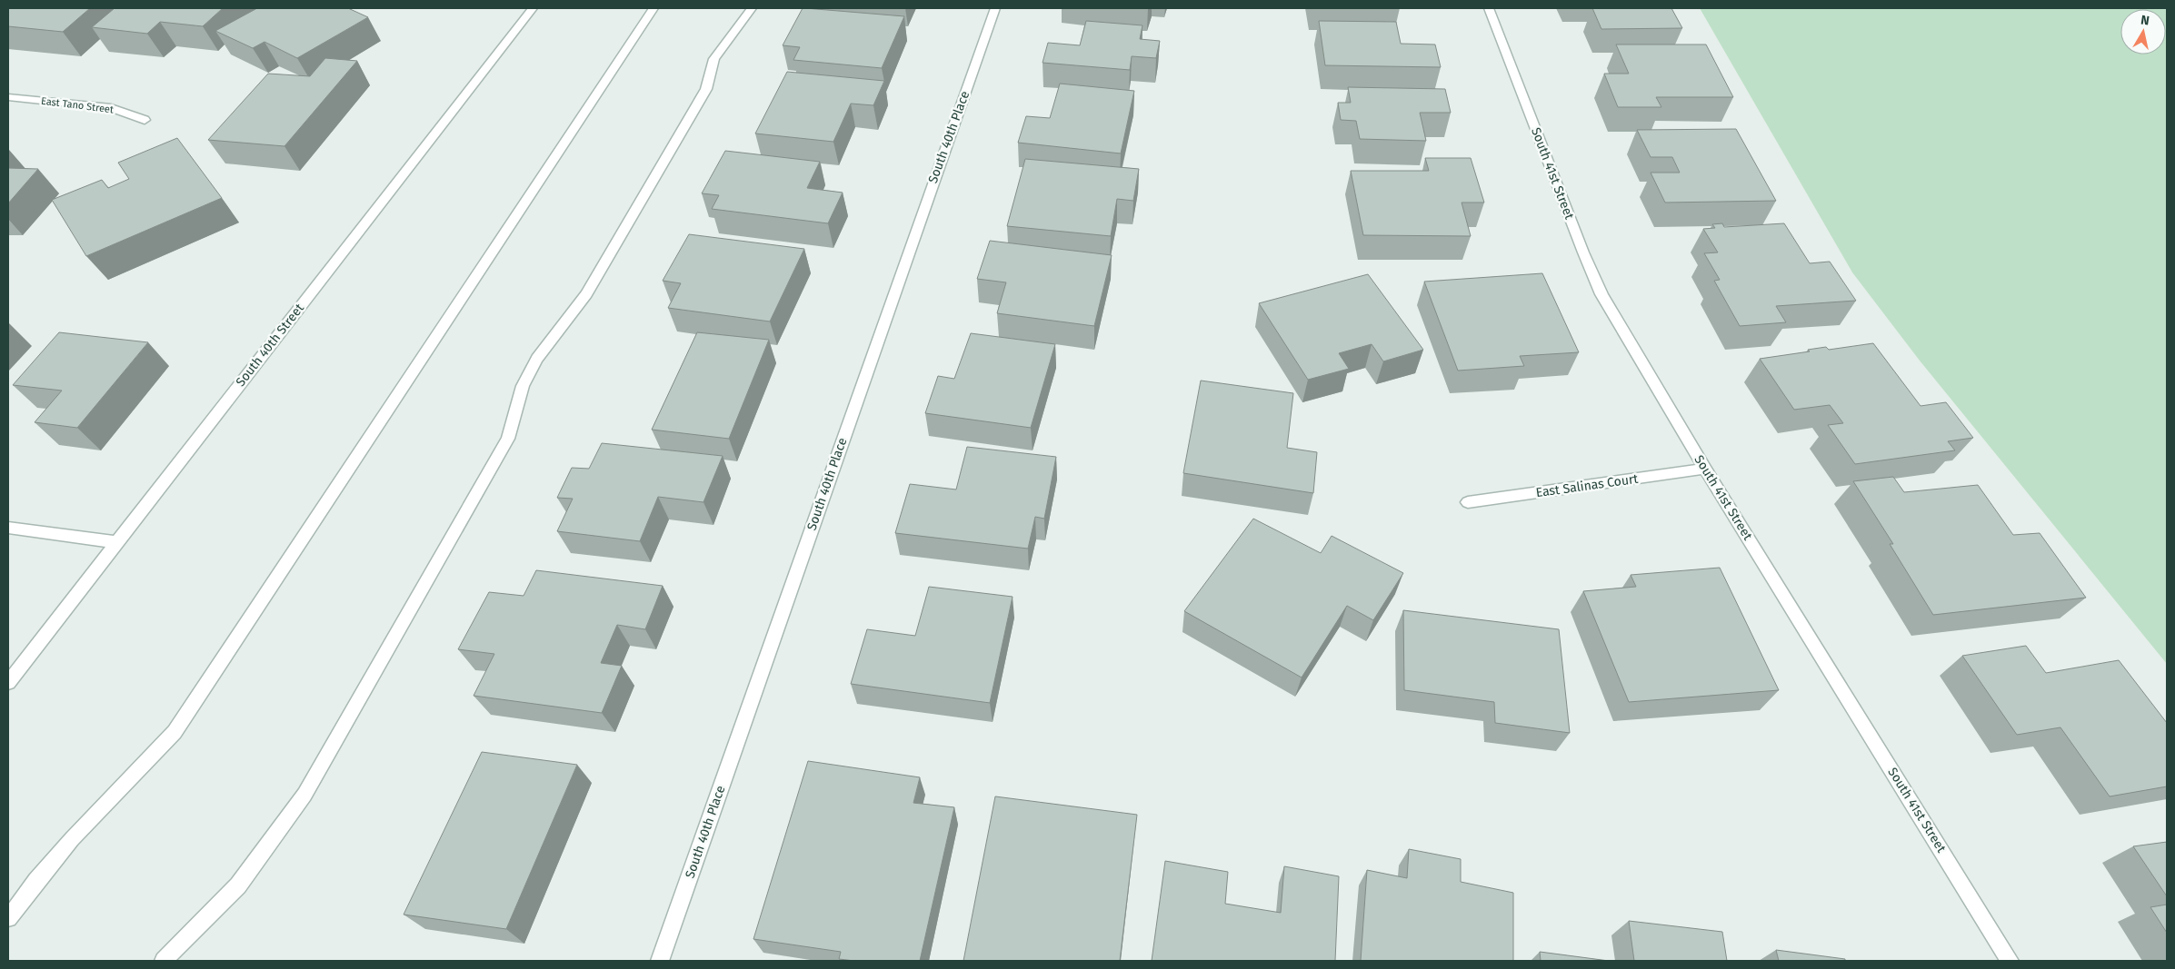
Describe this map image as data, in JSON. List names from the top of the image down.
{
  "streets": {
    "street": [
      "East Tano Street",
      "South 40th Place",
      "South 41st Street",
      "South 40th Street",
      "East Salinas Court"
    ]
  },
  "crossings": [
    ["South 41st Street", "East Salinas Court"]
  ],
  "north": "top"
}
